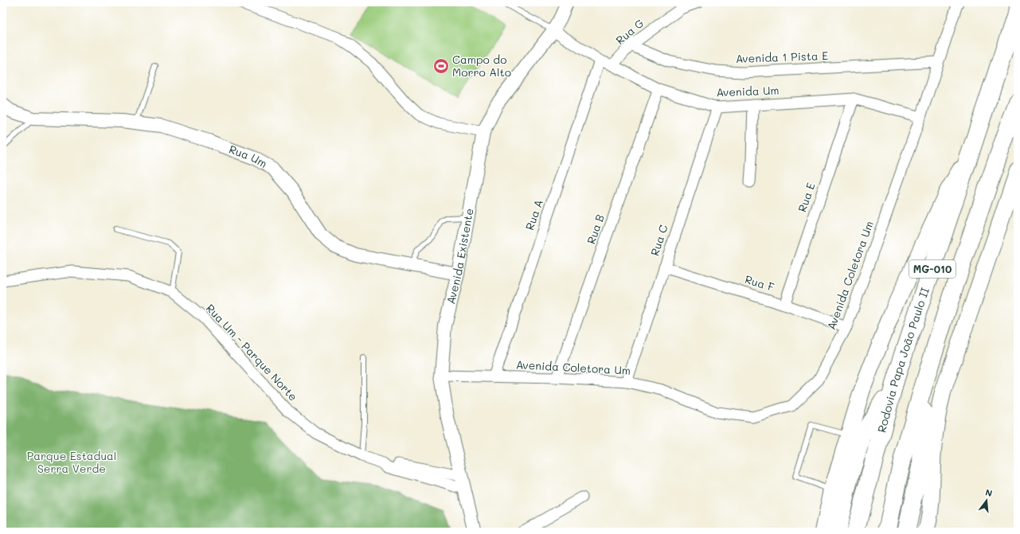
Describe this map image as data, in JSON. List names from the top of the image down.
{
  "streets": {
    "highway": ["MG-010", "Rodovia Papa João Paulo II"],
    "street": [
      "Rua G",
      "Avenida 1 Pista E",
      "Avenida Um",
      "Rua Um",
      "Rua E",
      "Rua A",
      "Rua B",
      "Rua C",
      "Avenida Existente",
      "Avenida Coletora Um",
      "Rua F",
      "Rua Um - Parque Norte"
    ]
  },
  "crossings": [
    ["Rua G", "Avenida 1 Pista E"],
    ["Rua G", "Avenida Um"],
    ["Avenida 1 Pista E", "Avenida Coletora Um"],
    ["Avenida Um", "Rua E"],
    ["Avenida Um", "Rua A"],
    ["Avenida Um", "Rua B"],
    ["Avenida Um", "Rua C"],
    ["Avenida Um", "Avenida Existente"],
    ["Avenida Um", "Avenida Coletora Um"],
    ["Rua Um", "Avenida Existente"],
    ["Rua E", "Rua F"],
    ["Rua A", "Avenida Coletora Um"],
    ["Rua B", "Avenida Coletora Um"],
    ["Rua C", "Avenida Coletora Um"],
    ["Rua C", "Rua F"],
    ["Avenida Existente", "Avenida Coletora Um"],
    ["Avenida Existente", "Rua Um - Parque Norte"],
    ["Avenida Coletora Um", "Rua F"]
  ],
  "parks": ["Parque Estadual Serra Verde"],
  "places": {
    "sports": ["Campo do Morro Alto"]
  },
  "north": "top"
}
